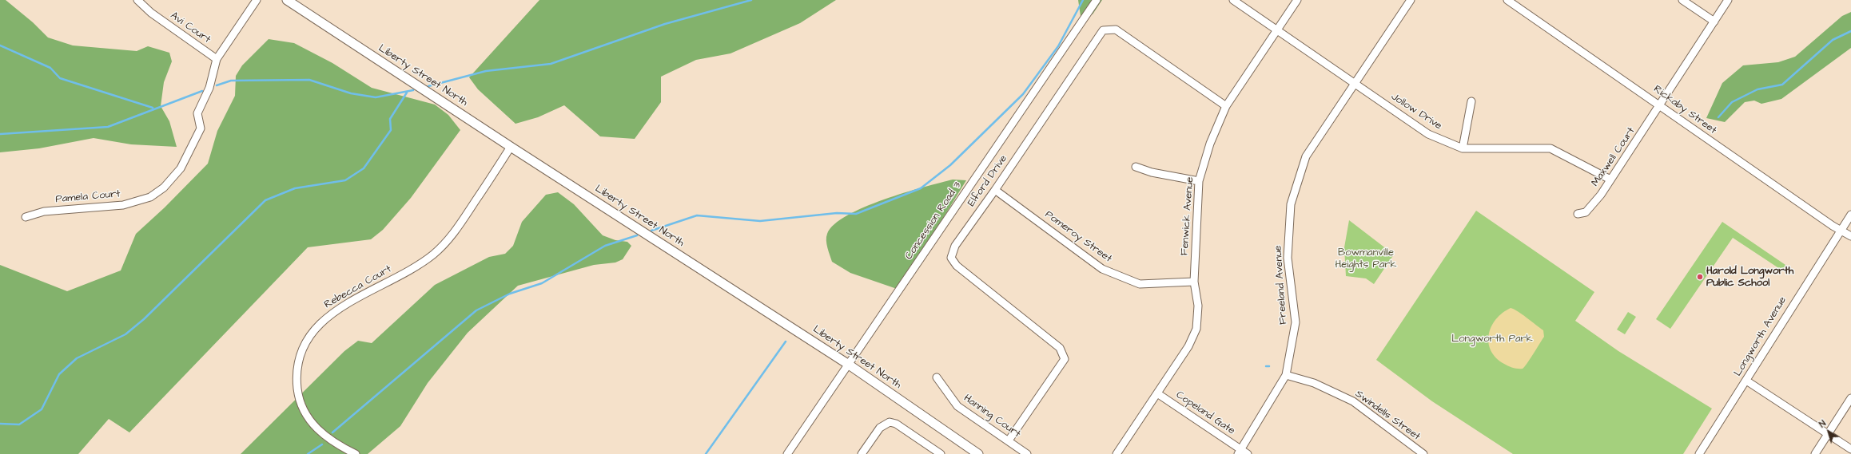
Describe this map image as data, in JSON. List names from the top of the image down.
{
  "streets": {
    "main road": ["Liberty Street North"],
    "street": [
      "Avi Court",
      "Rickaby Street",
      "Jollow Drive",
      "Maxwell Court",
      "Elford Drive",
      "Pamela Court",
      "Fenwick Avenue",
      "Concession Road 3",
      "Pomeroy Street",
      "Freeland Avenue",
      "Rebecca Court",
      "Longworth Avenue",
      "Copeland Gate",
      "Swindells Street",
      "Hanning Court"
    ]
  },
  "crossings": [
    ["Avi Court", "Pamela Court"],
    ["Liberty Street North", "Concession Road 3"],
    ["Liberty Street North", "Rebecca Court"],
    ["Rickaby Street", "Maxwell Court"],
    ["Rickaby Street", "Longworth Avenue"],
    ["Jollow Drive", "Maxwell Court"],
    ["Jollow Drive", "Fenwick Avenue"],
    ["Jollow Drive", "Freeland Avenue"],
    ["Elford Drive", "Fenwick Avenue"],
    ["Elford Drive", "Pomeroy Street"],
    ["Elford Drive", "Hanning Court"],
    ["Fenwick Avenue", "Pomeroy Street"],
    ["Fenwick Avenue", "Copeland Gate"],
    ["Freeland Avenue", "Copeland Gate"],
    ["Freeland Avenue", "Swindells Street"]
  ],
  "parks": ["Bowmanville Heights Park", "Longworth Park"],
  "places": ["Harold Longworth Public School"],
  "north": "top left"
}
